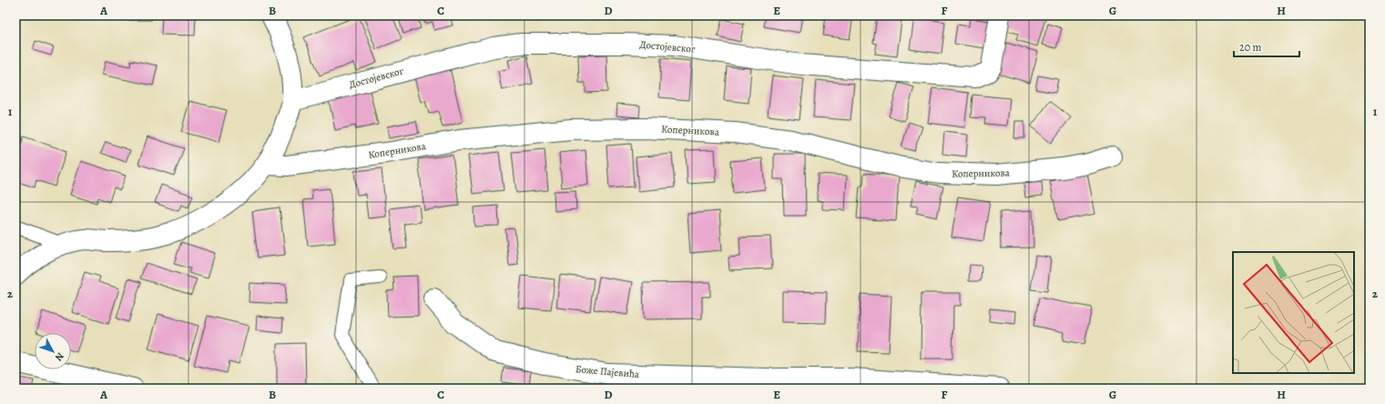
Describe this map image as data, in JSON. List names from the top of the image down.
{
  "streets": {
    "street": ["Достојевског", "Коперникова", "Боже Пајевића"]
  },
  "scale_bar": "20 m",
  "north": "bottom right",
  "grid": {
    "columns": [
      "A",
      "B",
      "C",
      "D",
      "E",
      "F",
      "G",
      "H"
    ],
    "rows": ["1", "2"]
  }
}
